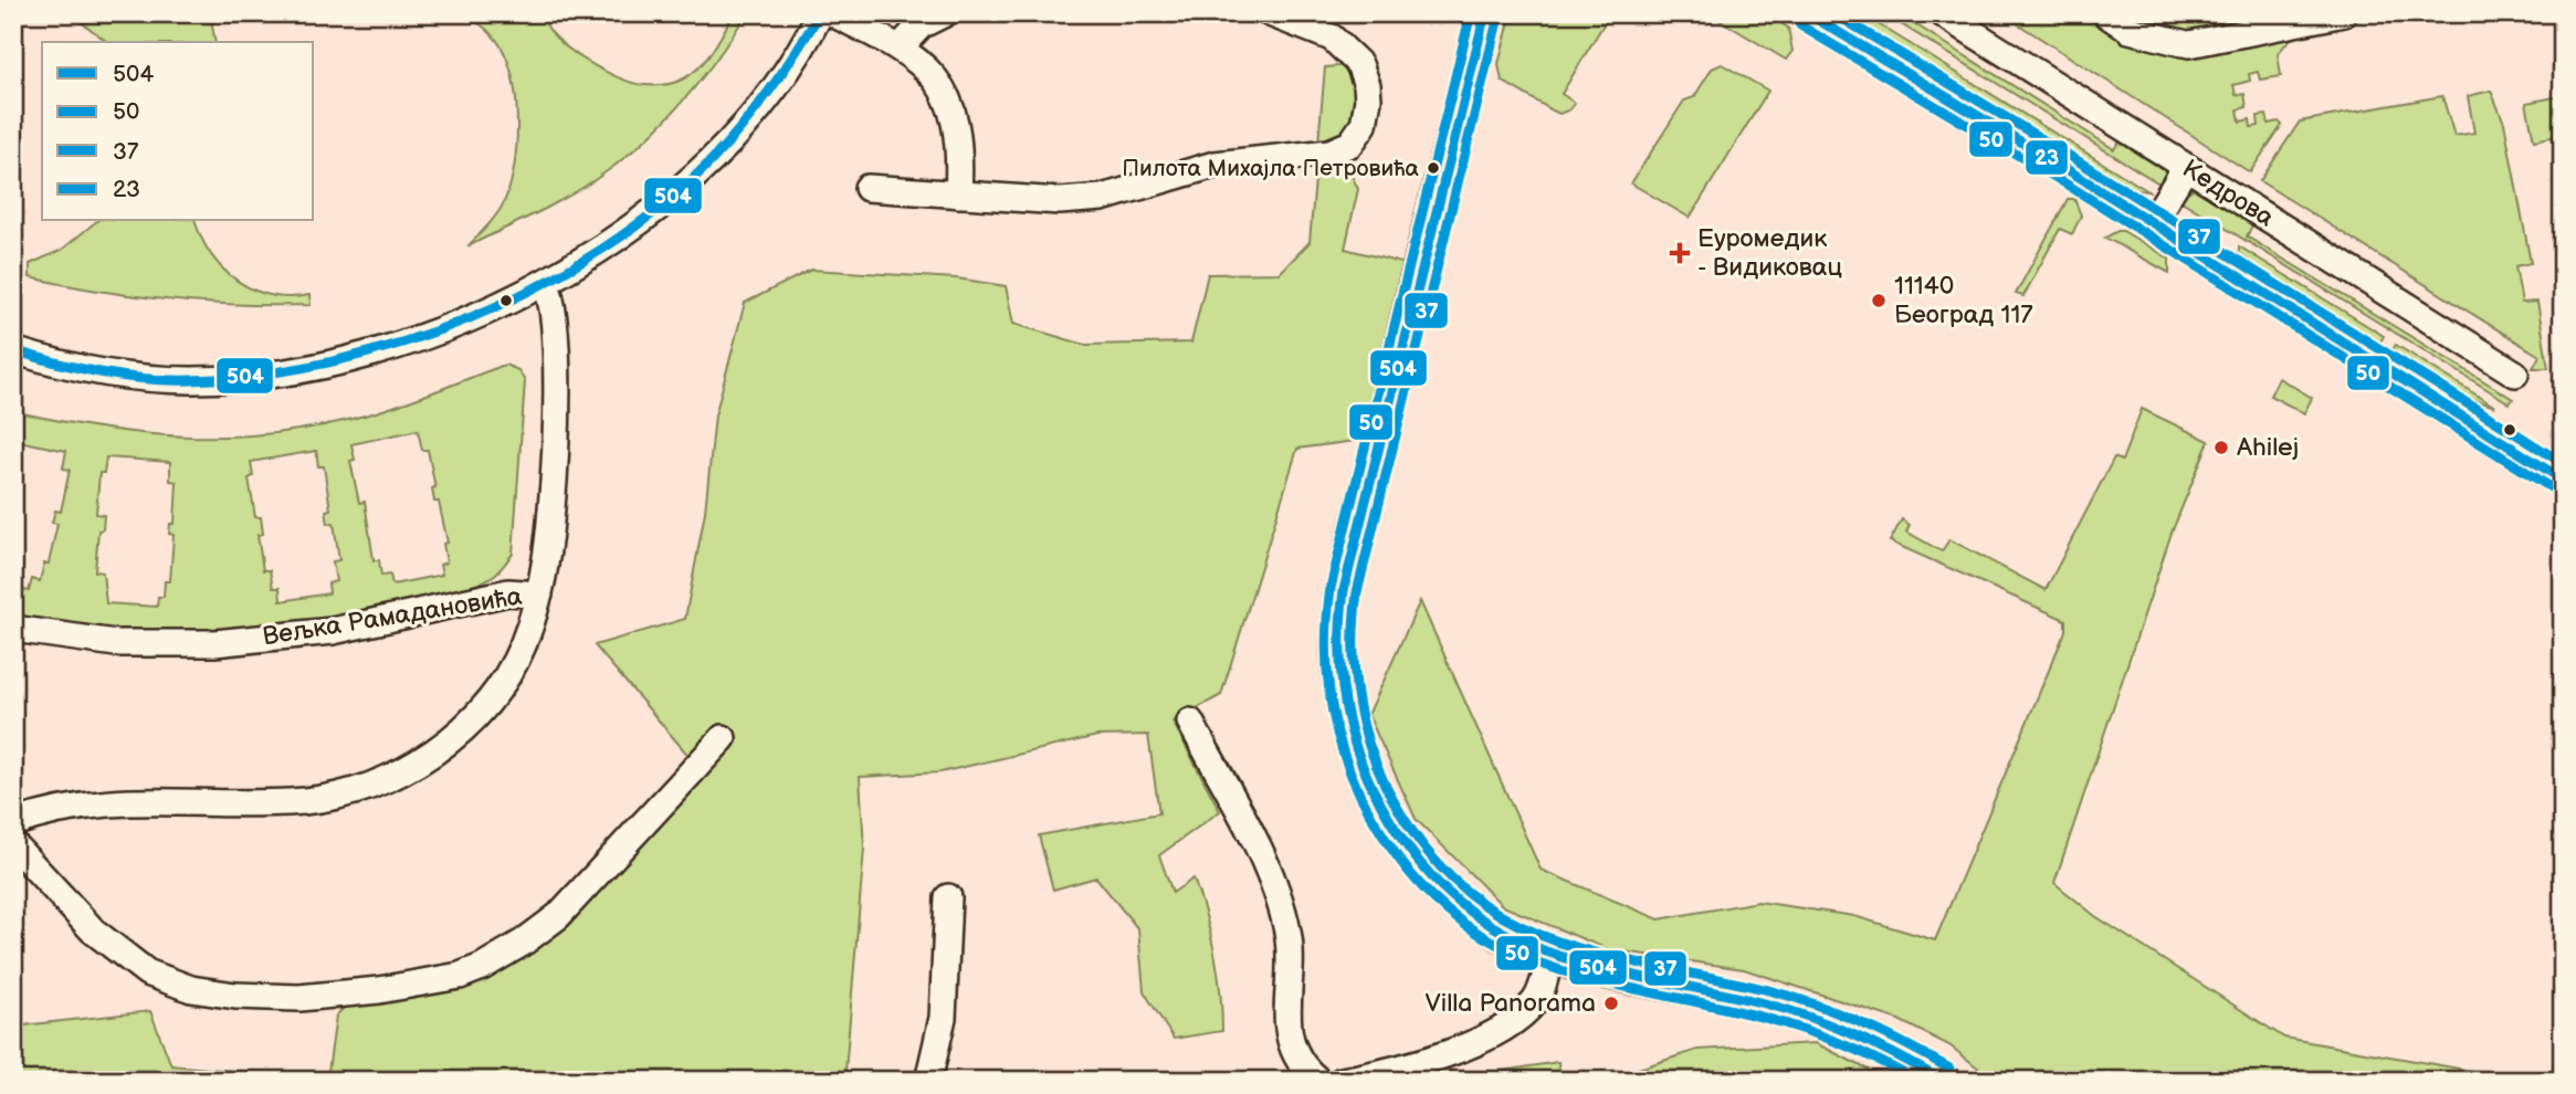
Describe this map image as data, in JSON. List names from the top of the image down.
{
  "streets": {
    "street": ["Кедрова", "Вељка Рамадановића"]
  },
  "places": {
    "other": [
      "Пилота Михајла Петровића",
      "11140 Београд 117",
      "Ahilej",
      "Villa Panorama"
    ],
    "health": ["Еуромедик - Видиковац"]
  },
  "lines": [
    "transit line 504",
    "transit line 50",
    "transit line 37",
    "transit line 23"
  ],
  "legend": [
    "504",
    "50",
    "37",
    "23"
  ]
}
